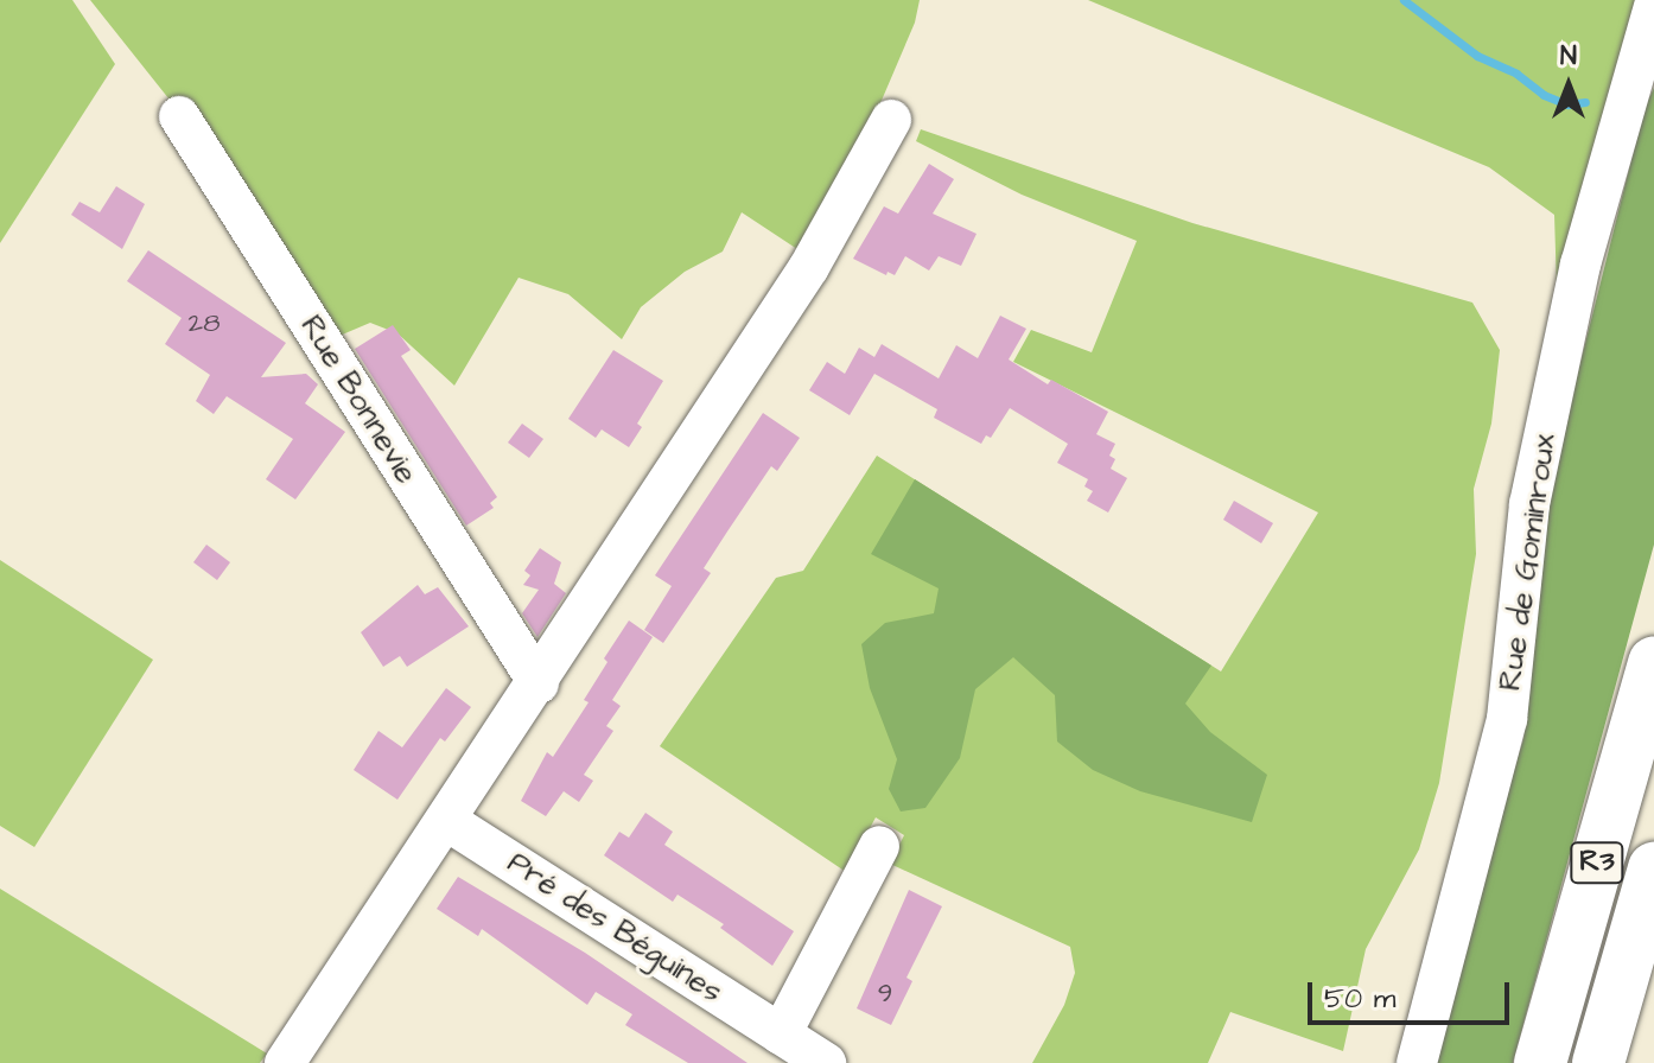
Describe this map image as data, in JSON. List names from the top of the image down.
{
  "streets": {
    "highway": ["R3"],
    "street": ["Rue Bonnevie", "Rue de Gominroux", "Pré des Béguines"]
  },
  "house_numbers": ["28", "9"],
  "scale_bar": "50 m",
  "north": "top"
}
